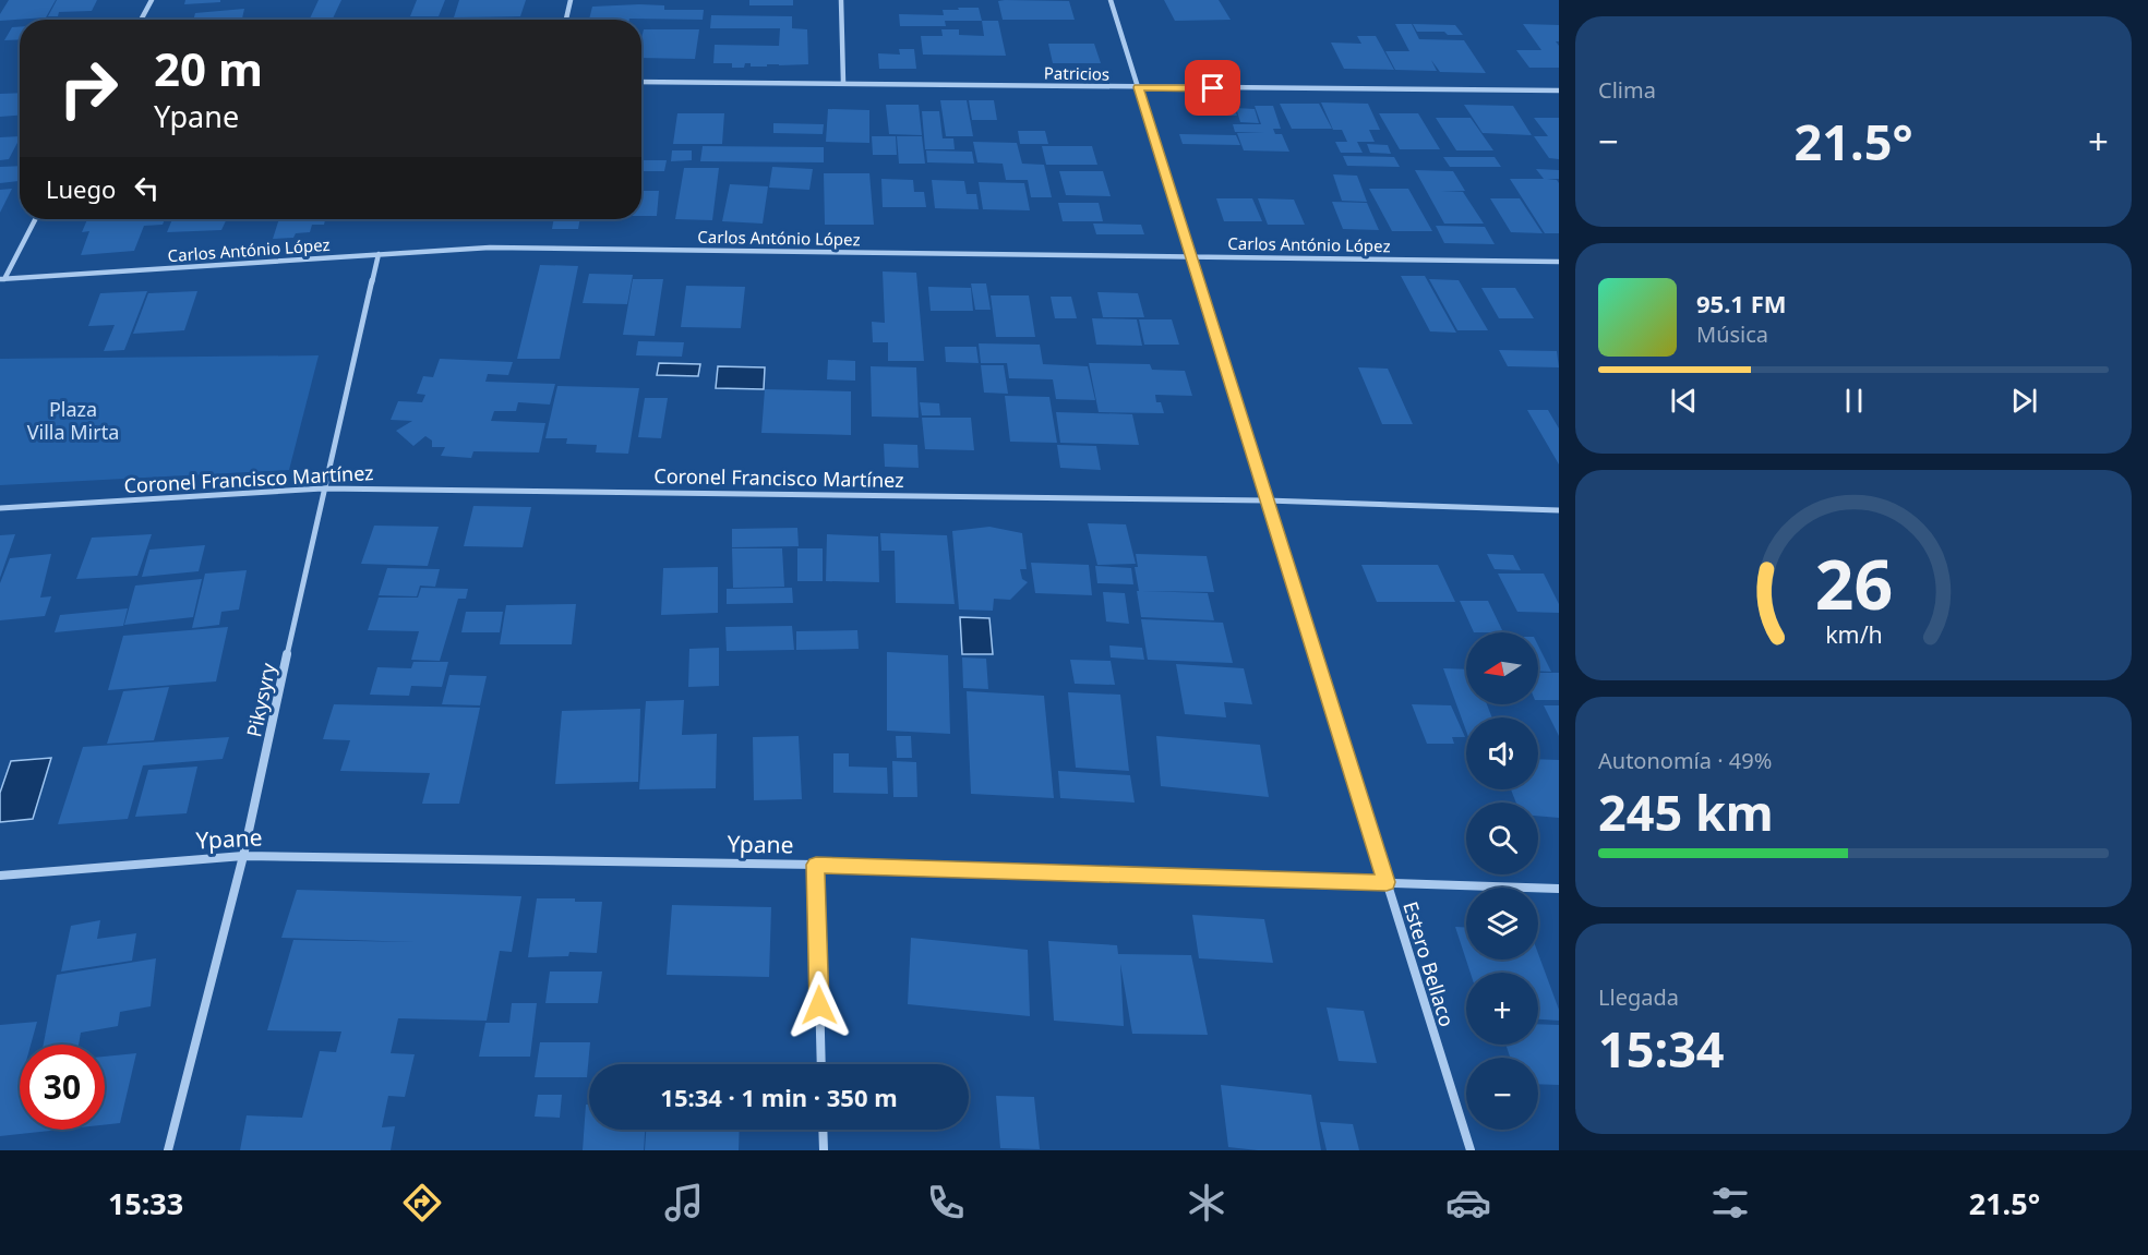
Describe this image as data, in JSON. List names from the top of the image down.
{
  "streets": {
    "street": [
      "Patricios",
      "Carlos António López",
      "Coronel Francisco Martínez",
      "Pikysyry",
      "Ypane",
      "Estero Bellaco"
    ]
  },
  "crossings": [
    ["Patricios", "Estero Bellaco"],
    ["Carlos António López", "Pikysyry"],
    ["Carlos António López", "Estero Bellaco"],
    ["Coronel Francisco Martínez", "Pikysyry"],
    ["Coronel Francisco Martínez", "Estero Bellaco"],
    ["Pikysyry", "Ypane"],
    ["Ypane", "Estero Bellaco"]
  ],
  "parks": ["Plaza Villa Mirta"],
  "north": "left",
  "page": {
    "tile": [
      "Clima",
      ["Autonomía · 49%", "245 km"],
      ["Llegada", "15:34"]
    ],
    "turn": ["20 m", "Ypane"],
    "heat": ["−", "21.5°", "+"],
    "then": "Luego",
    "song": ["95.1 FM", "Música"],
    "map_buttons": ["+", "−"],
    "limit": "30",
    "trip": "15:34 · 1 min · 350 m",
    "tabs": ["15:33", "21.5°"],
    "gauge": ["26", "km/h"]
  }
}
